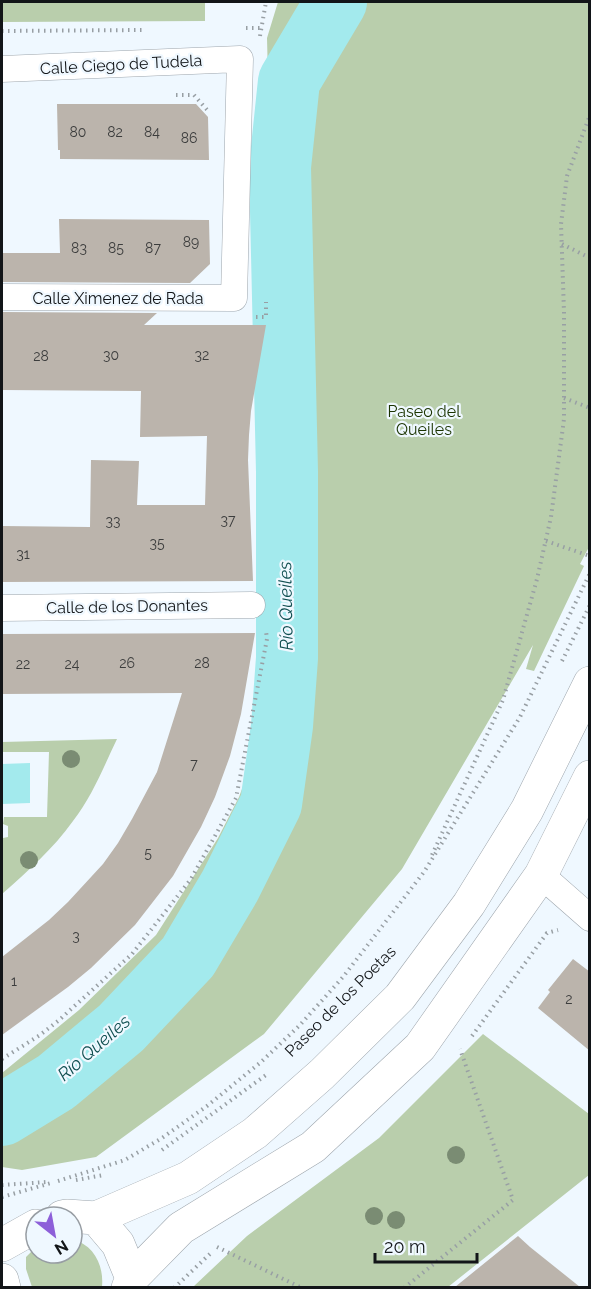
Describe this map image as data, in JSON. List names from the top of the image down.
{
  "streets": {
    "street": ["Calle Ciego de Tudela", "Calle Ximenez de Rada", "Calle de los Donantes"]
  },
  "crossings": [
    ["Calle Ciego de Tudela", "Calle Ximenez de Rada"]
  ],
  "water": ["Río Queiles"],
  "parks": ["Paseo del Queiles"],
  "house_numbers": [
    "80",
    "82",
    "84",
    "86",
    "89",
    "83",
    "85",
    "87",
    "30",
    "32",
    "28",
    "37",
    "33",
    "35",
    "31",
    "26",
    "28",
    "22",
    "24",
    "7",
    "5",
    "3",
    "1",
    "2"
  ],
  "scale_bar": "20 m",
  "north": "bottom right"
}
